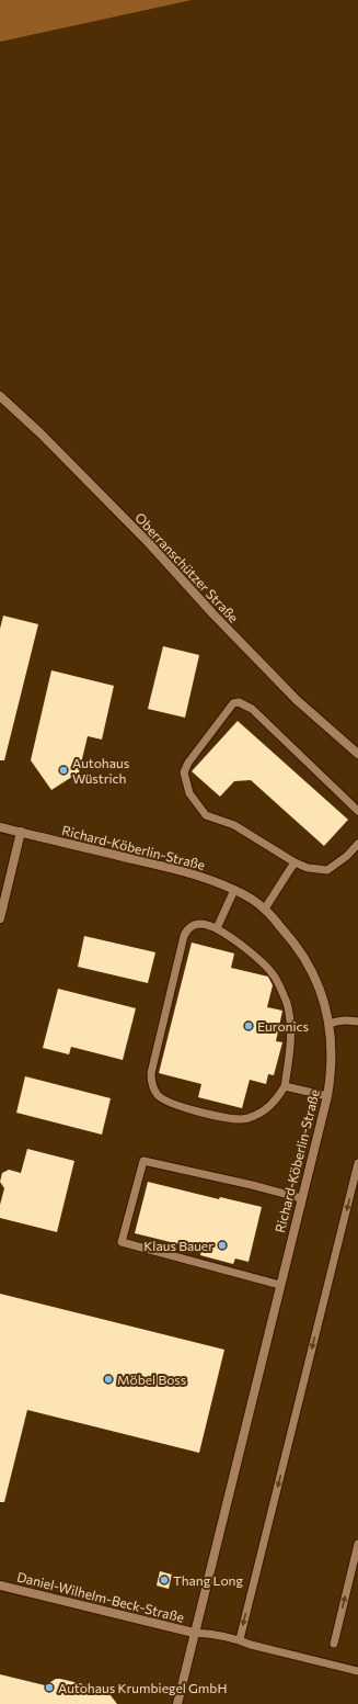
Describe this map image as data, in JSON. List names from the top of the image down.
{
  "streets": {
    "street": ["Oberranschützer Straße", "Richard-Köberlin-Straße", "Daniel-Wilhelm-Beck-Straße"]
  },
  "crossings": [
    ["Richard-Köberlin-Straße", "Daniel-Wilhelm-Beck-Straße"]
  ],
  "places": [
    "Autohaus Wüstrich",
    "Euronics",
    "Klaus Bauer",
    "Möbel Boss",
    "Thang Long",
    "Autohaus Krumbiegel GmbH"
  ]
}
